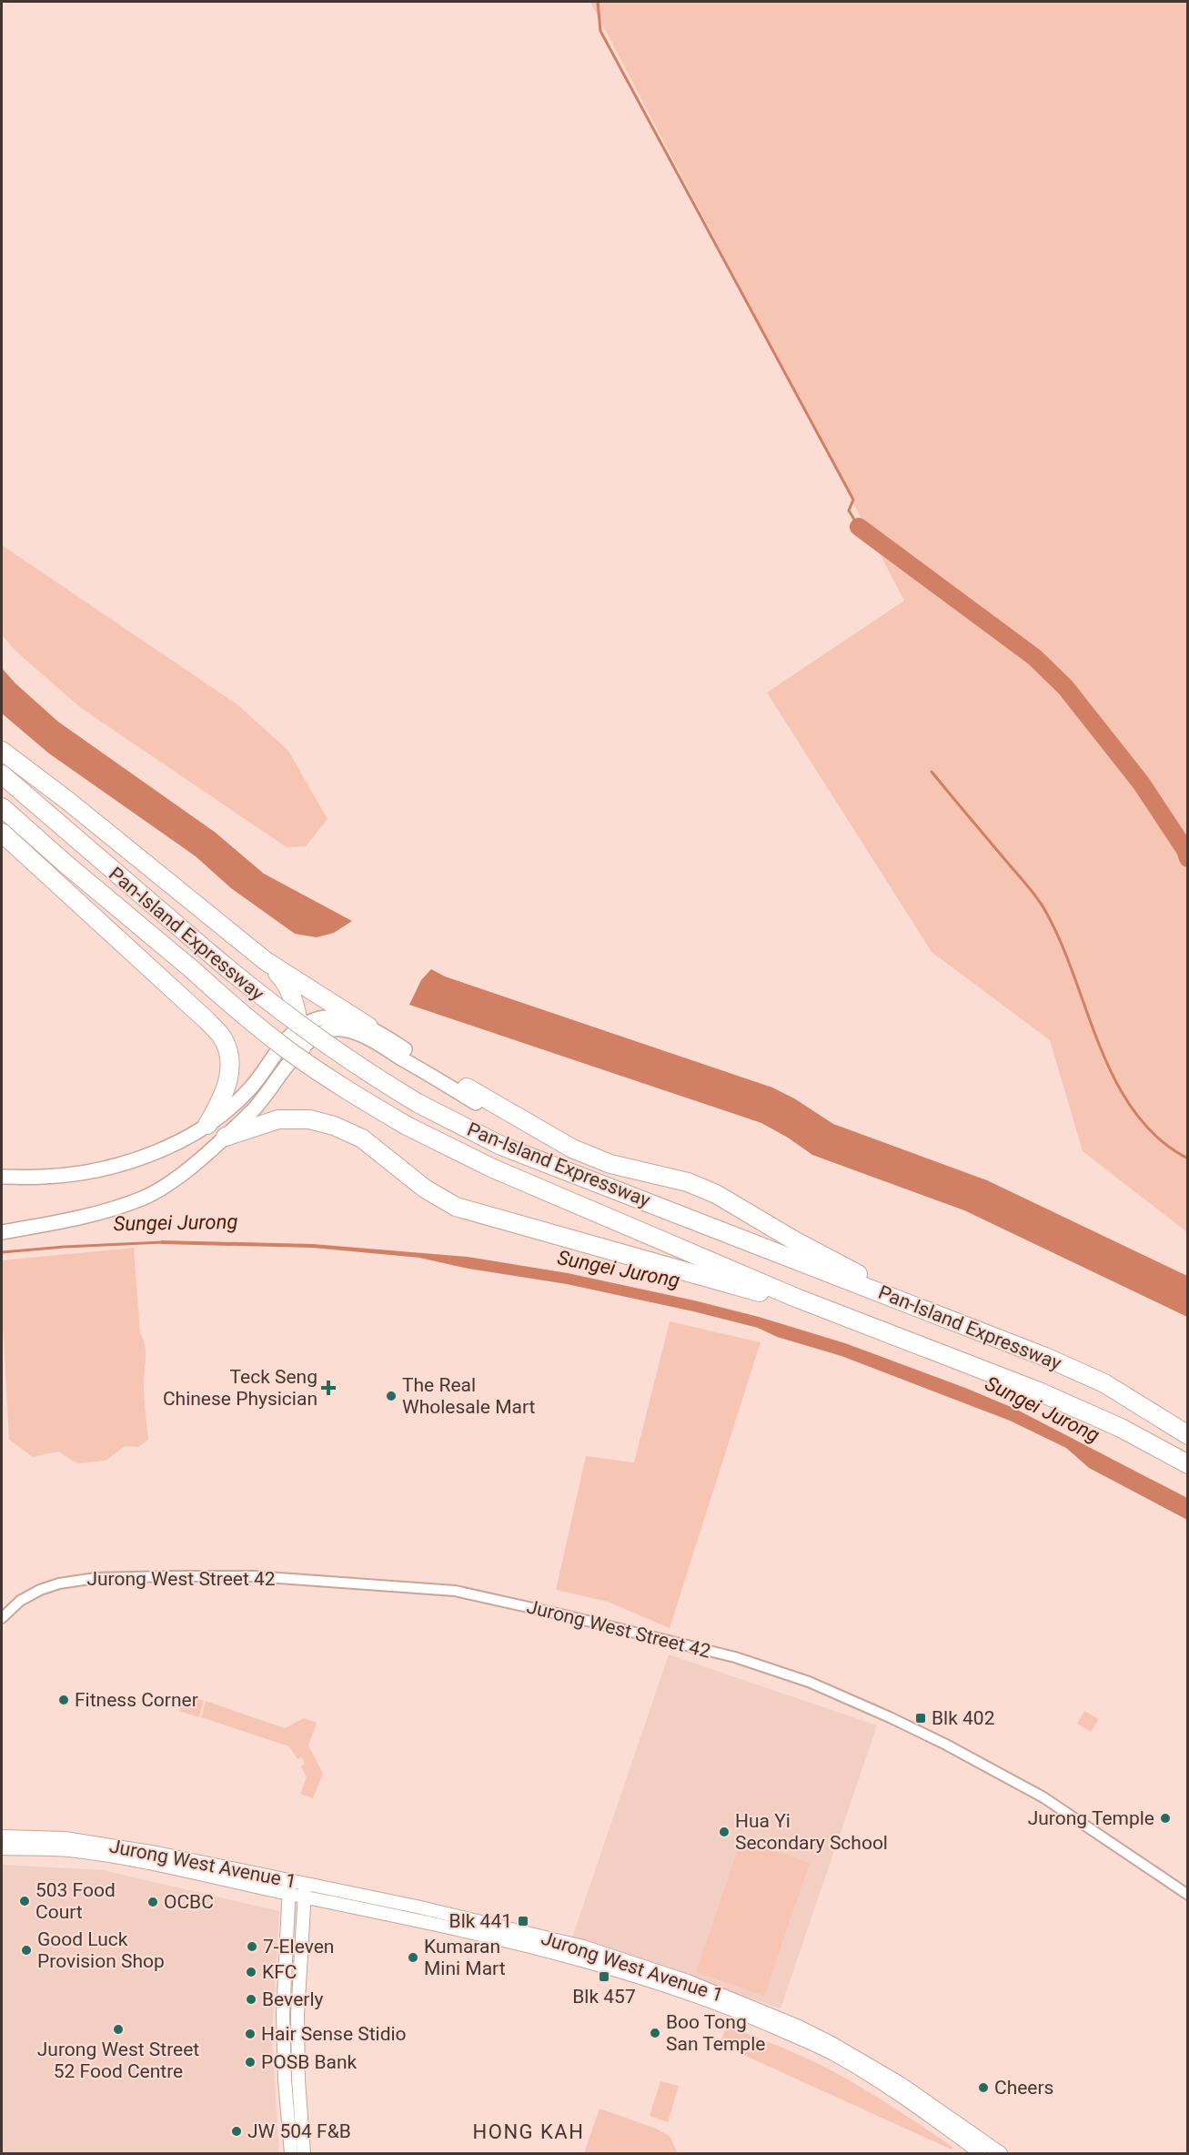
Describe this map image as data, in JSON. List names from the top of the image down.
{
  "streets": {
    "highway": ["Pan-Island Expressway"],
    "street": ["Jurong West Street 42", "Jurong West Avenue 1"]
  },
  "districts": ["HONG KAH"],
  "water": ["Sungei Jurong"],
  "places": {
    "health": ["Teck Seng Chinese Physician"],
    "other": [
      "The Real Wholesale Mart",
      "Fitness Corner",
      "Jurong Temple",
      "Hua Yi Secondary School",
      "503 Food Court",
      "OCBC",
      "7-Eleven",
      "Good Luck Provision Shop",
      "Kumaran Mini Mart",
      "KFC",
      "Beverly",
      "Jurong West Street 52 Food Centre",
      "Boo Tong San Temple",
      "Hair Sense Stidio",
      "POSB Bank",
      "Cheers",
      "JW 504 F&B"
    ],
    "transit": ["Blk 402", "Blk 441", "Blk 457"]
  }
}
